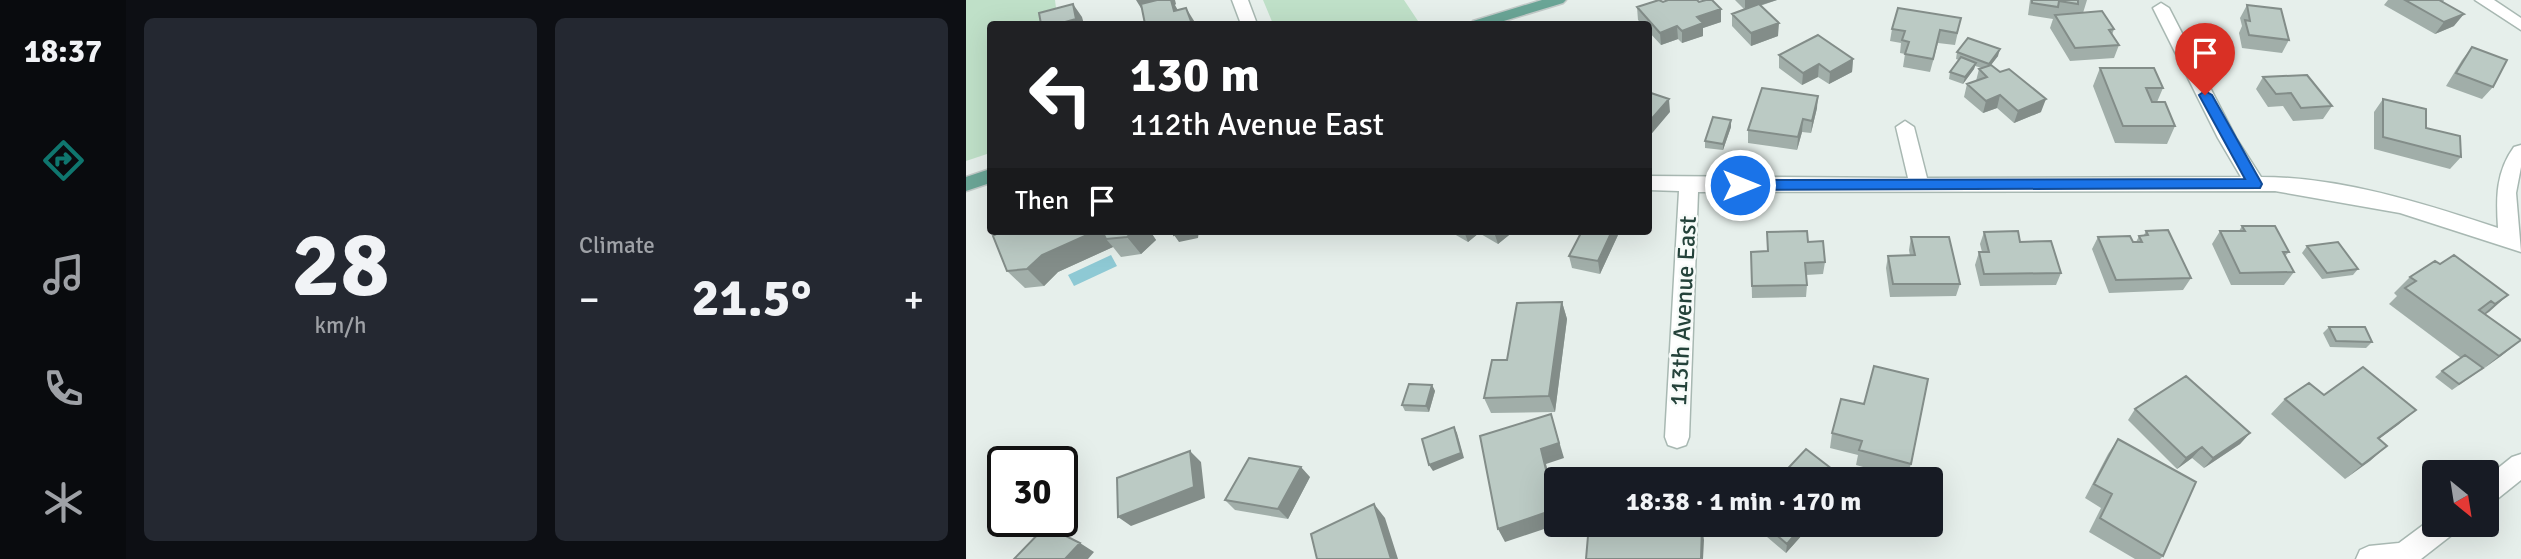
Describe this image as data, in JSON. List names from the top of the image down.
{
  "streets": {
    "street": ["113th Avenue East"]
  },
  "north": "bottom right",
  "page": {
    "tabs": "18:37",
    "tile": [
      ["28", "km/h"],
      "Climate"
    ],
    "turn": ["130 m", "112th Avenue East"],
    "then": "Then",
    "heat": ["−", "21.5°", "+"],
    "limit": "30",
    "trip": "18:38 · 1 min · 170 m"
  }
}
